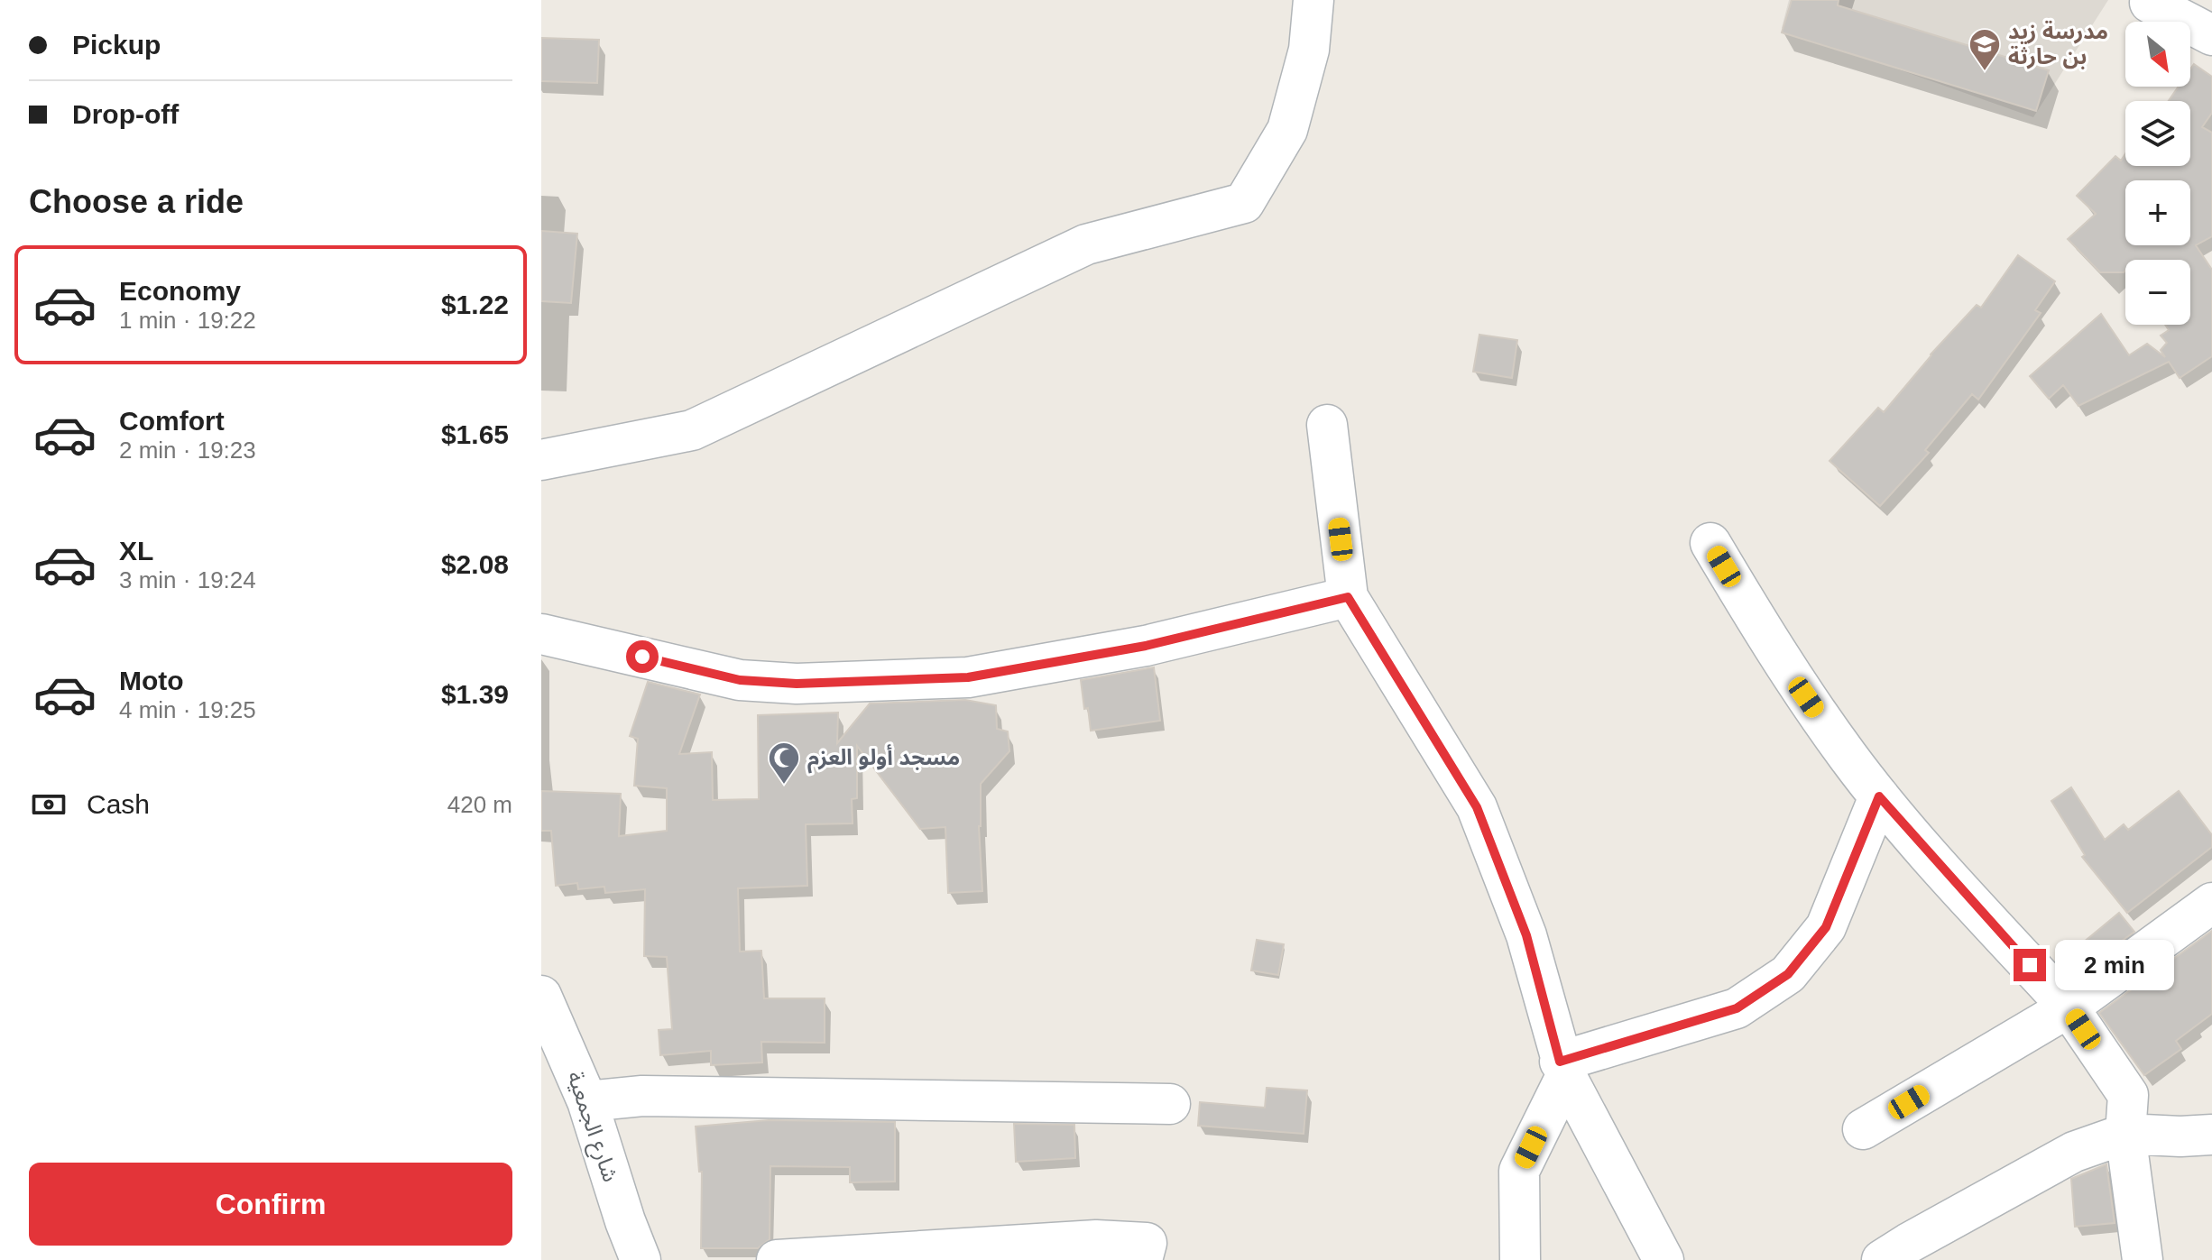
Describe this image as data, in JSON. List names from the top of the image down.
{
  "streets": {
    "street": ["شارع الجمعية"]
  },
  "places": {
    "school or university": ["مدرسة زيد بن حارثة"],
    "mosque": ["مسجد أولو العزم"]
  },
  "north": "bottom right",
  "page": {
    "banner": ["Pickup", "Drop-off"],
    "map_buttons": ["+", "−"],
    "heading": "Choose a ride",
    "list": [
      {
        "name": "Economy",
        "note": "1 min · 19:22",
        "value": "$1.22"
      },
      {
        "name": "Comfort",
        "note": "2 min · 19:23",
        "value": "$1.65"
      },
      {
        "name": "XL",
        "note": "3 min · 19:24",
        "value": "$2.08"
      },
      {
        "name": "Moto",
        "note": "4 min · 19:25",
        "value": "$1.39"
      }
    ],
    "pay": ["Cash", "420 m"],
    "bubble": "2 min",
    "buttons": "Confirm"
  }
}
